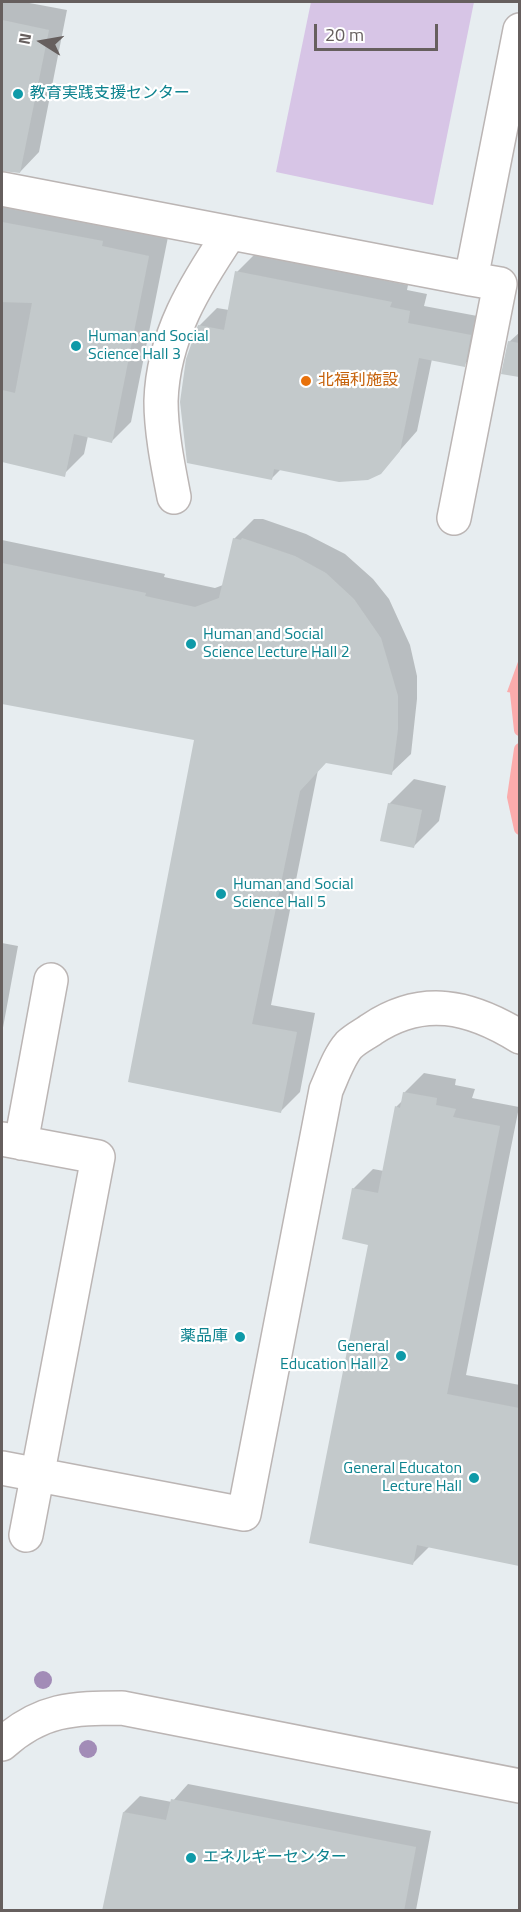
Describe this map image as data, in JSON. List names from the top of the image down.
{
  "places": [
    "教育実践支援センター",
    "Human and Social Science Hall 3",
    "北福利施設",
    "Human and Social Science Lecture Hall 2",
    "Human and Social Science Hall 5",
    "薬品庫",
    "General Education Hall 2",
    "General Educaton Lecture Hall",
    "エネルギーセンター"
  ],
  "scale_bar": "20 m",
  "north": "left"
}
